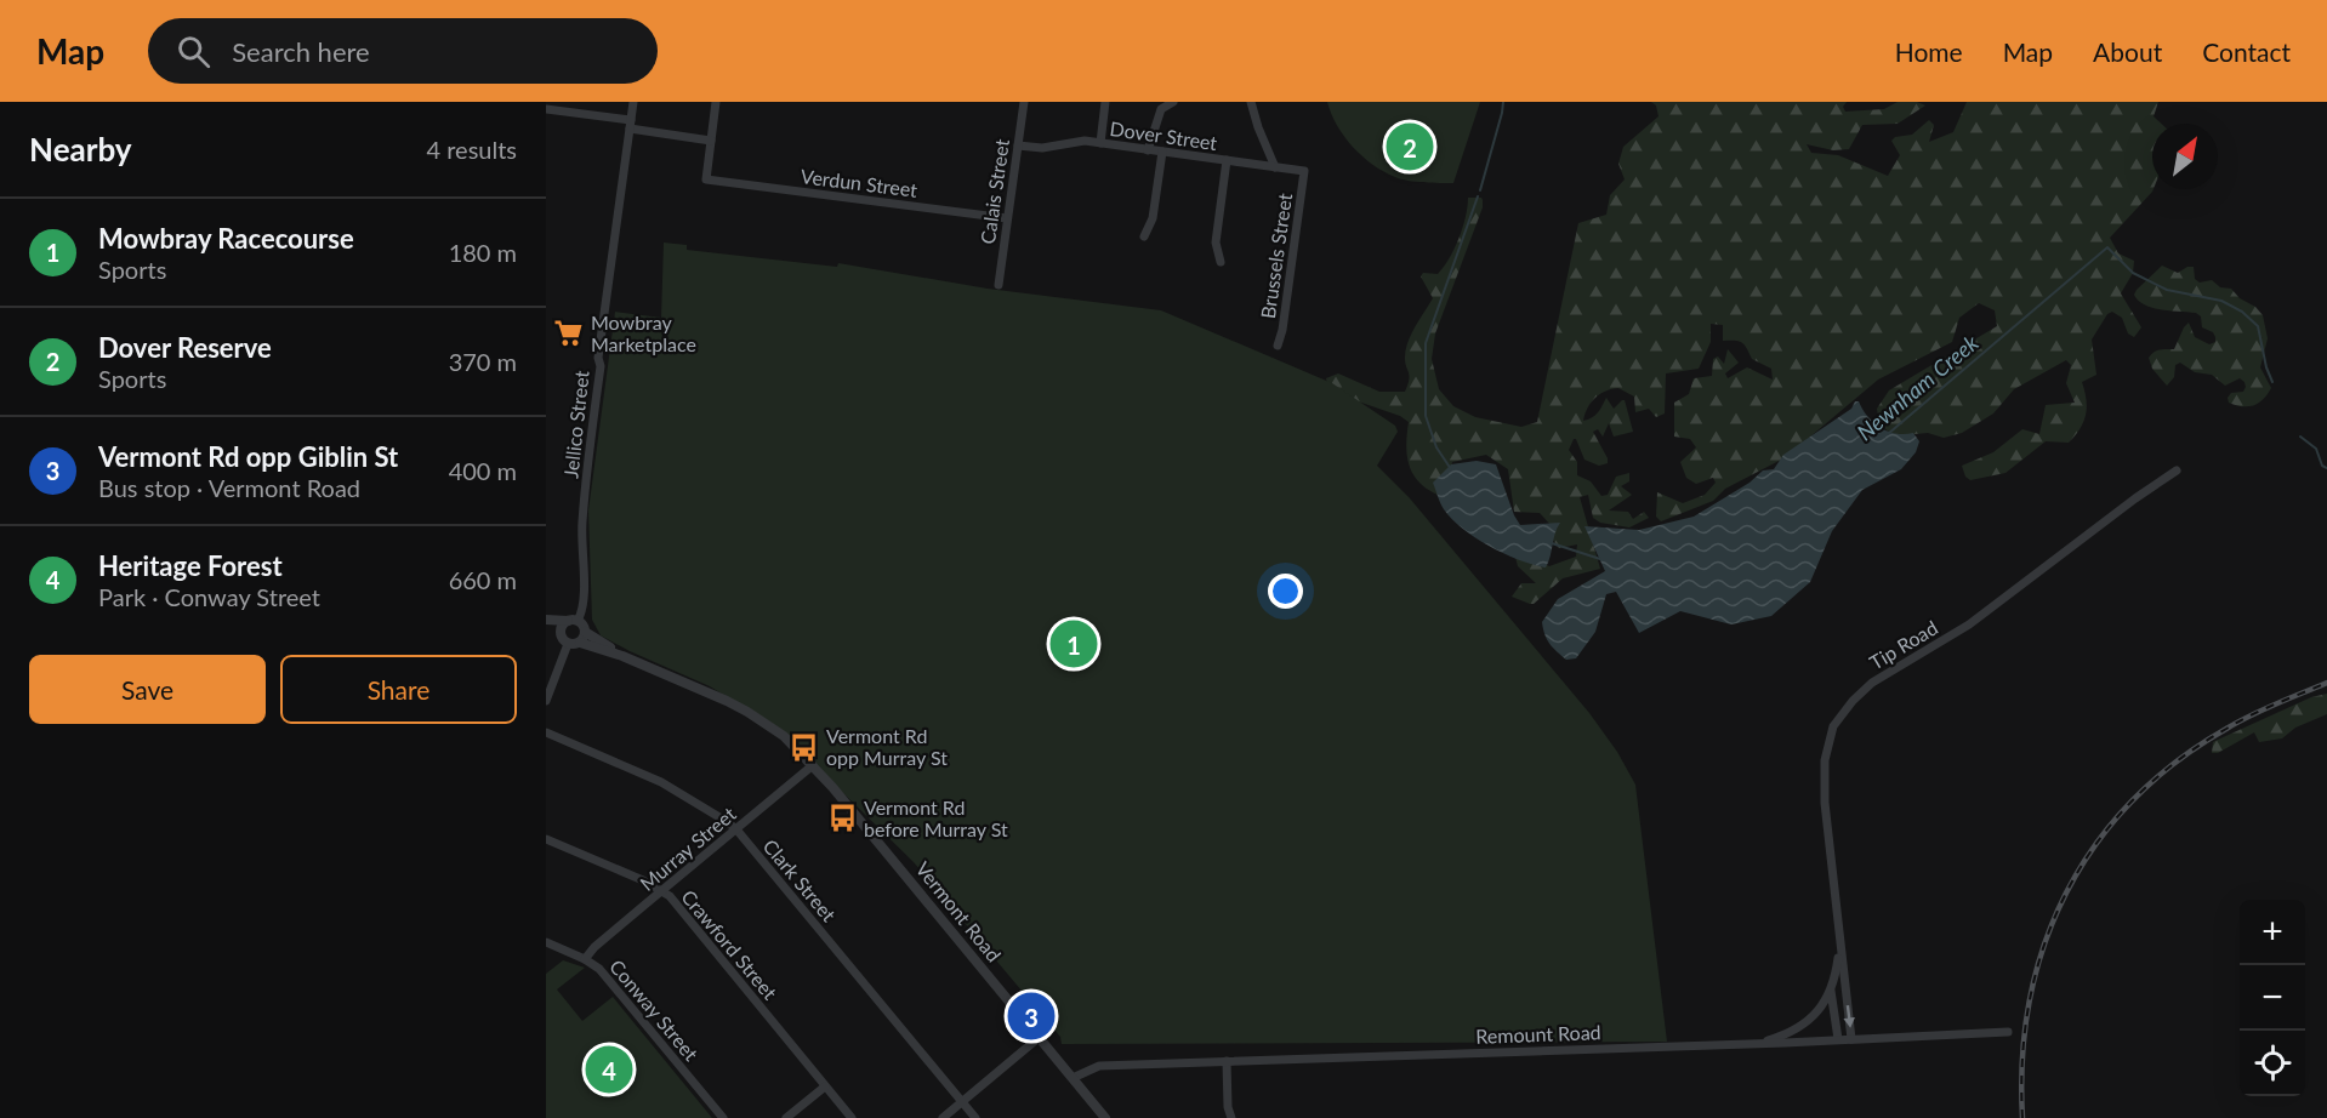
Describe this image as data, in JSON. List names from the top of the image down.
{
  "streets": {
    "street": [
      "Dover Street",
      "Verdun Street",
      "Calais Street",
      "Brussels Street",
      "Jellico Street",
      "Tip Road",
      "Murray Street",
      "Clark Street",
      "Vermont Road",
      "Crawford Street",
      "Conway Street",
      "Remount Road"
    ]
  },
  "crossings": [
    ["Dover Street", "Calais Street"],
    ["Dover Street", "Brussels Street"],
    ["Verdun Street", "Calais Street"],
    ["Jellico Street", "Vermont Road"],
    ["Tip Road", "Remount Road"],
    ["Murray Street", "Clark Street"],
    ["Murray Street", "Vermont Road"],
    ["Murray Street", "Crawford Street"],
    ["Murray Street", "Conway Street"],
    ["Vermont Road", "Remount Road"]
  ],
  "water": ["Newnham Creek"],
  "places": {
    "supermarket": ["Mowbray Marketplace"],
    "bus stop": ["Vermont Rd opp Murray St", "Vermont Rd before Murray St"]
  },
  "north": "top right",
  "page": {
    "header": "Map",
    "search": "Search here",
    "nav": [
      "Home",
      "Map",
      "About",
      "Contact"
    ],
    "heading": ["Nearby", "4 results"],
    "pins": [
      "2",
      "1",
      "3",
      "4"
    ],
    "list": [
      {
        "mark": "1",
        "name": "Mowbray Racecourse",
        "note": "Sports",
        "value": "180 m"
      },
      {
        "mark": "2",
        "name": "Dover Reserve",
        "note": "Sports",
        "value": "370 m"
      },
      {
        "mark": "3",
        "name": "Vermont Rd opp Giblin St",
        "note": "Bus stop · Vermont Road",
        "value": "400 m"
      },
      {
        "mark": "4",
        "name": "Heritage Forest",
        "note": "Park · Conway Street",
        "value": "660 m"
      }
    ],
    "buttons": ["Save", "Share"],
    "map_buttons": ["+", "−"]
  }
}
